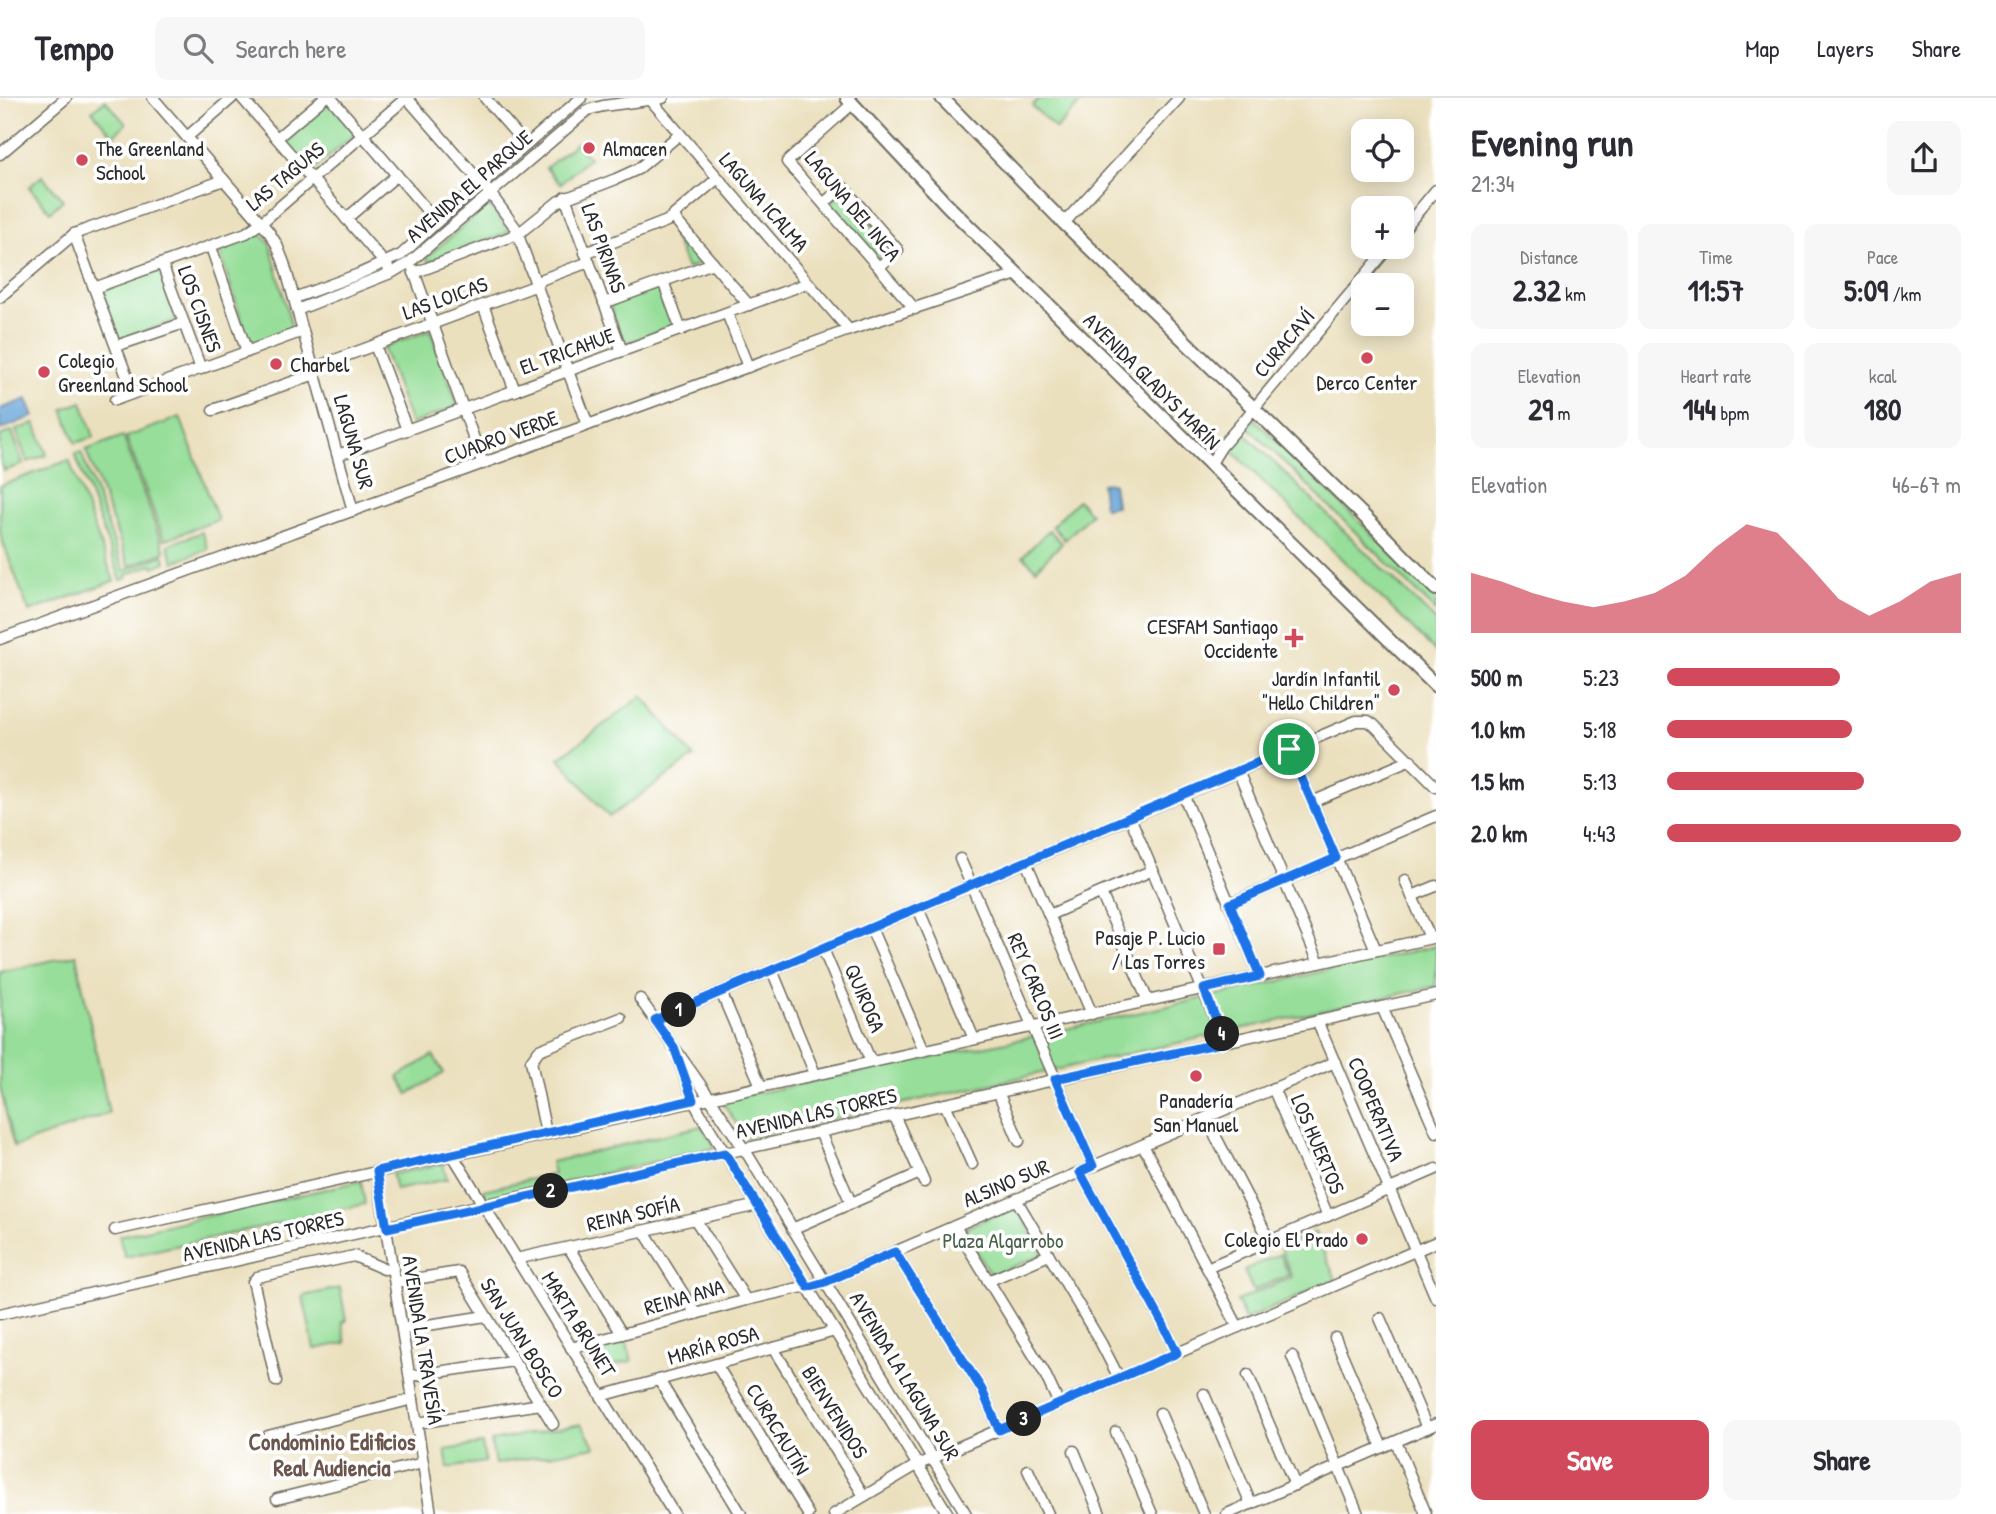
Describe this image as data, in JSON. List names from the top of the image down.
{
  "streets": {
    "main road": ["AVENIDA GLADYS MARÍN"],
    "street": [
      "LAS TAGUAS",
      "AVENIDA EL PARQUE",
      "LAGUNA ICALMA",
      "LAGUNA DEL INCA",
      "LAS PIRINAS",
      "LAS LOICAS",
      "LOS CISNES",
      "CURACAVÍ",
      "EL TRICAHUE",
      "CUADRO VERDE",
      "LAGUNA SUR",
      "REY CARLOS III",
      "QUIROGA",
      "COOPERATIVA",
      "AVENIDA LAS TORRES",
      "LOS HUERTOS",
      "ALSINO SUR",
      "REINA SOFÍA",
      "REINA ANA",
      "MARTA BRUNET",
      "SAN JUAN BOSCO",
      "AVENIDA LA TRAVESÍA",
      "MARÍA ROSA",
      "AVENIDA LA LAGUNA SUR",
      "BIENVENIDOS",
      "CURACAUTÍN"
    ]
  },
  "crossings": [
    ["LAS TAGUAS", "LOS CISNES"],
    ["LAS TAGUAS", "LAGUNA SUR"],
    ["AVENIDA EL PARQUE", "LAGUNA ICALMA"],
    ["AVENIDA EL PARQUE", "LAGUNA SUR"],
    ["LAGUNA ICALMA", "LAS LOICAS"],
    ["LAGUNA ICALMA", "EL TRICAHUE"],
    ["LAGUNA ICALMA", "CUADRO VERDE"],
    ["LAGUNA DEL INCA", "AVENIDA GLADYS MARÍN"],
    ["LAGUNA DEL INCA", "CUADRO VERDE"],
    ["LAS PIRINAS", "LAS LOICAS"],
    ["LAS PIRINAS", "EL TRICAHUE"],
    ["LAS LOICAS", "LAGUNA SUR"],
    ["CURACAVÍ", "AVENIDA GLADYS MARÍN"],
    ["EL TRICAHUE", "LAGUNA SUR"],
    ["AVENIDA GLADYS MARÍN", "CUADRO VERDE"],
    ["CUADRO VERDE", "LAGUNA SUR"],
    ["REY CARLOS III", "AVENIDA LAS TORRES"],
    ["REY CARLOS III", "ALSINO SUR"],
    ["QUIROGA", "AVENIDA LAS TORRES"],
    ["COOPERATIVA", "AVENIDA LAS TORRES"],
    ["COOPERATIVA", "ALSINO SUR"],
    ["AVENIDA LAS TORRES", "MARTA BRUNET"],
    ["AVENIDA LAS TORRES", "AVENIDA LA TRAVESÍA"],
    ["AVENIDA LAS TORRES", "AVENIDA LA LAGUNA SUR"],
    ["LOS HUERTOS", "ALSINO SUR"],
    ["ALSINO SUR", "REINA ANA"],
    ["ALSINO SUR", "AVENIDA LA LAGUNA SUR"],
    ["REINA SOFÍA", "MARTA BRUNET"],
    ["REINA SOFÍA", "AVENIDA LA LAGUNA SUR"],
    ["REINA ANA", "MARTA BRUNET"],
    ["REINA ANA", "AVENIDA LA LAGUNA SUR"],
    ["MARTA BRUNET", "MARÍA ROSA"],
    ["SAN JUAN BOSCO", "AVENIDA LA TRAVESÍA"],
    ["MARÍA ROSA", "AVENIDA LA LAGUNA SUR"],
    ["MARÍA ROSA", "BIENVENIDOS"],
    ["MARÍA ROSA", "CURACAUTÍN"]
  ],
  "districts": ["Condominio Edificios Real Audiencia"],
  "parks": ["Plaza Algarrobo"],
  "places": {
    "other": [
      "Almacen",
      "The Greenland School",
      "Derco Center",
      "Charbel",
      "Colegio Greenland School",
      "Jardín Infantil \"Hello Children\"",
      "Panadería San Manuel",
      "Colegio El Prado"
    ],
    "health": ["CESFAM Santiago Occidente"],
    "transit": ["Pasaje P. Lucio / Las Torres"]
  },
  "page": {
    "header": "Tempo",
    "search": "Search here",
    "nav": ["Map", "Layers", "Share"],
    "heading": ["Evening run", "21:34"],
    "map_buttons": ["+", "−"],
    "stats": [
      ["Distance", "2.32 km"],
      ["Time", "11:57"],
      ["Pace", "5:09 /km"],
      ["Elevation", "29 m"],
      ["Heart rate", "144 bpm"],
      ["kcal", "180"]
    ],
    "chart": ["Elevation", "46–67 m"],
    "list": [
      {
        "name": "500 m",
        "note": "5:23"
      },
      {
        "name": "1.0 km",
        "note": "5:18"
      },
      {
        "name": "1.5 km",
        "note": "5:13"
      },
      {
        "name": "2.0 km",
        "note": "4:43"
      }
    ],
    "pins": [
      "1",
      "4",
      "2",
      "3"
    ],
    "buttons": ["Save", "Share"]
  }
}
